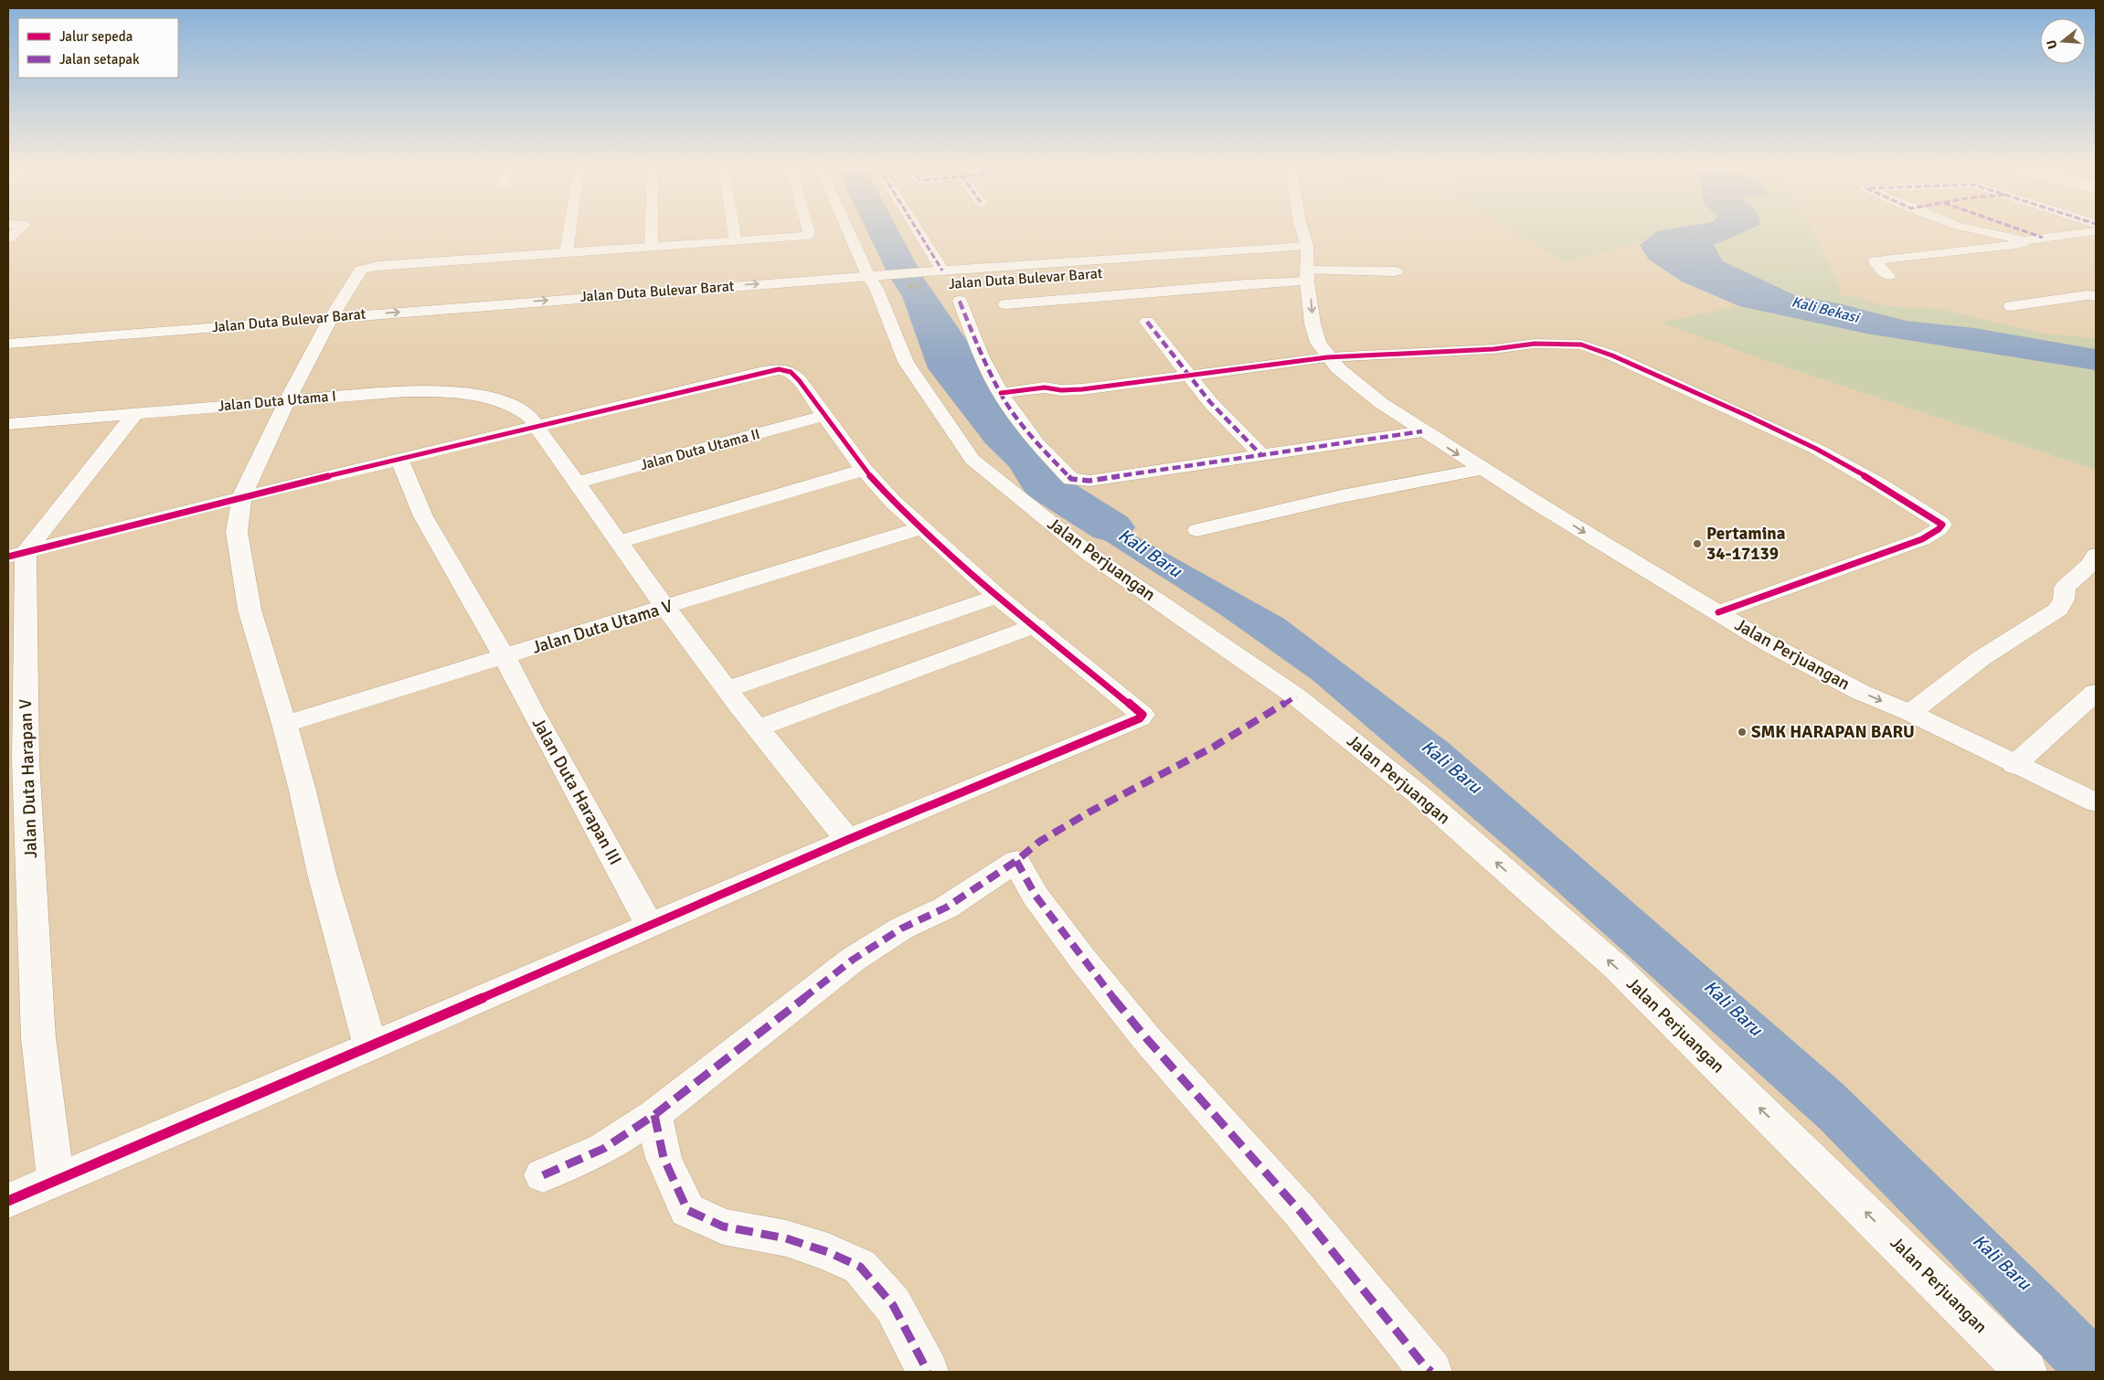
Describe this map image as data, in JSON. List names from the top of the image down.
{
  "streets": {
    "street": [
      "Jalan Duta Bulevar Barat",
      "Jalan Duta Utama I",
      "Jalan Duta Utama II",
      "Jalan Perjuangan",
      "Jalan Duta Utama V",
      "Jalan Duta Harapan V",
      "Jalan Duta Harapan III"
    ]
  },
  "crossings": [
    ["Jalan Duta Bulevar Barat", "Jalan Perjuangan"],
    ["Jalan Duta Utama I", "Jalan Duta Utama II"],
    ["Jalan Duta Utama I", "Jalan Duta Utama V"],
    ["Jalan Duta Utama V", "Jalan Duta Harapan III"]
  ],
  "water": ["Kali Bekasi", "Kali Baru"],
  "places": ["Pertamina 34-17139", "SMK HARAPAN BARU"],
  "legend": ["Jalur sepeda", "Jalan setapak"],
  "north": "left"
}
